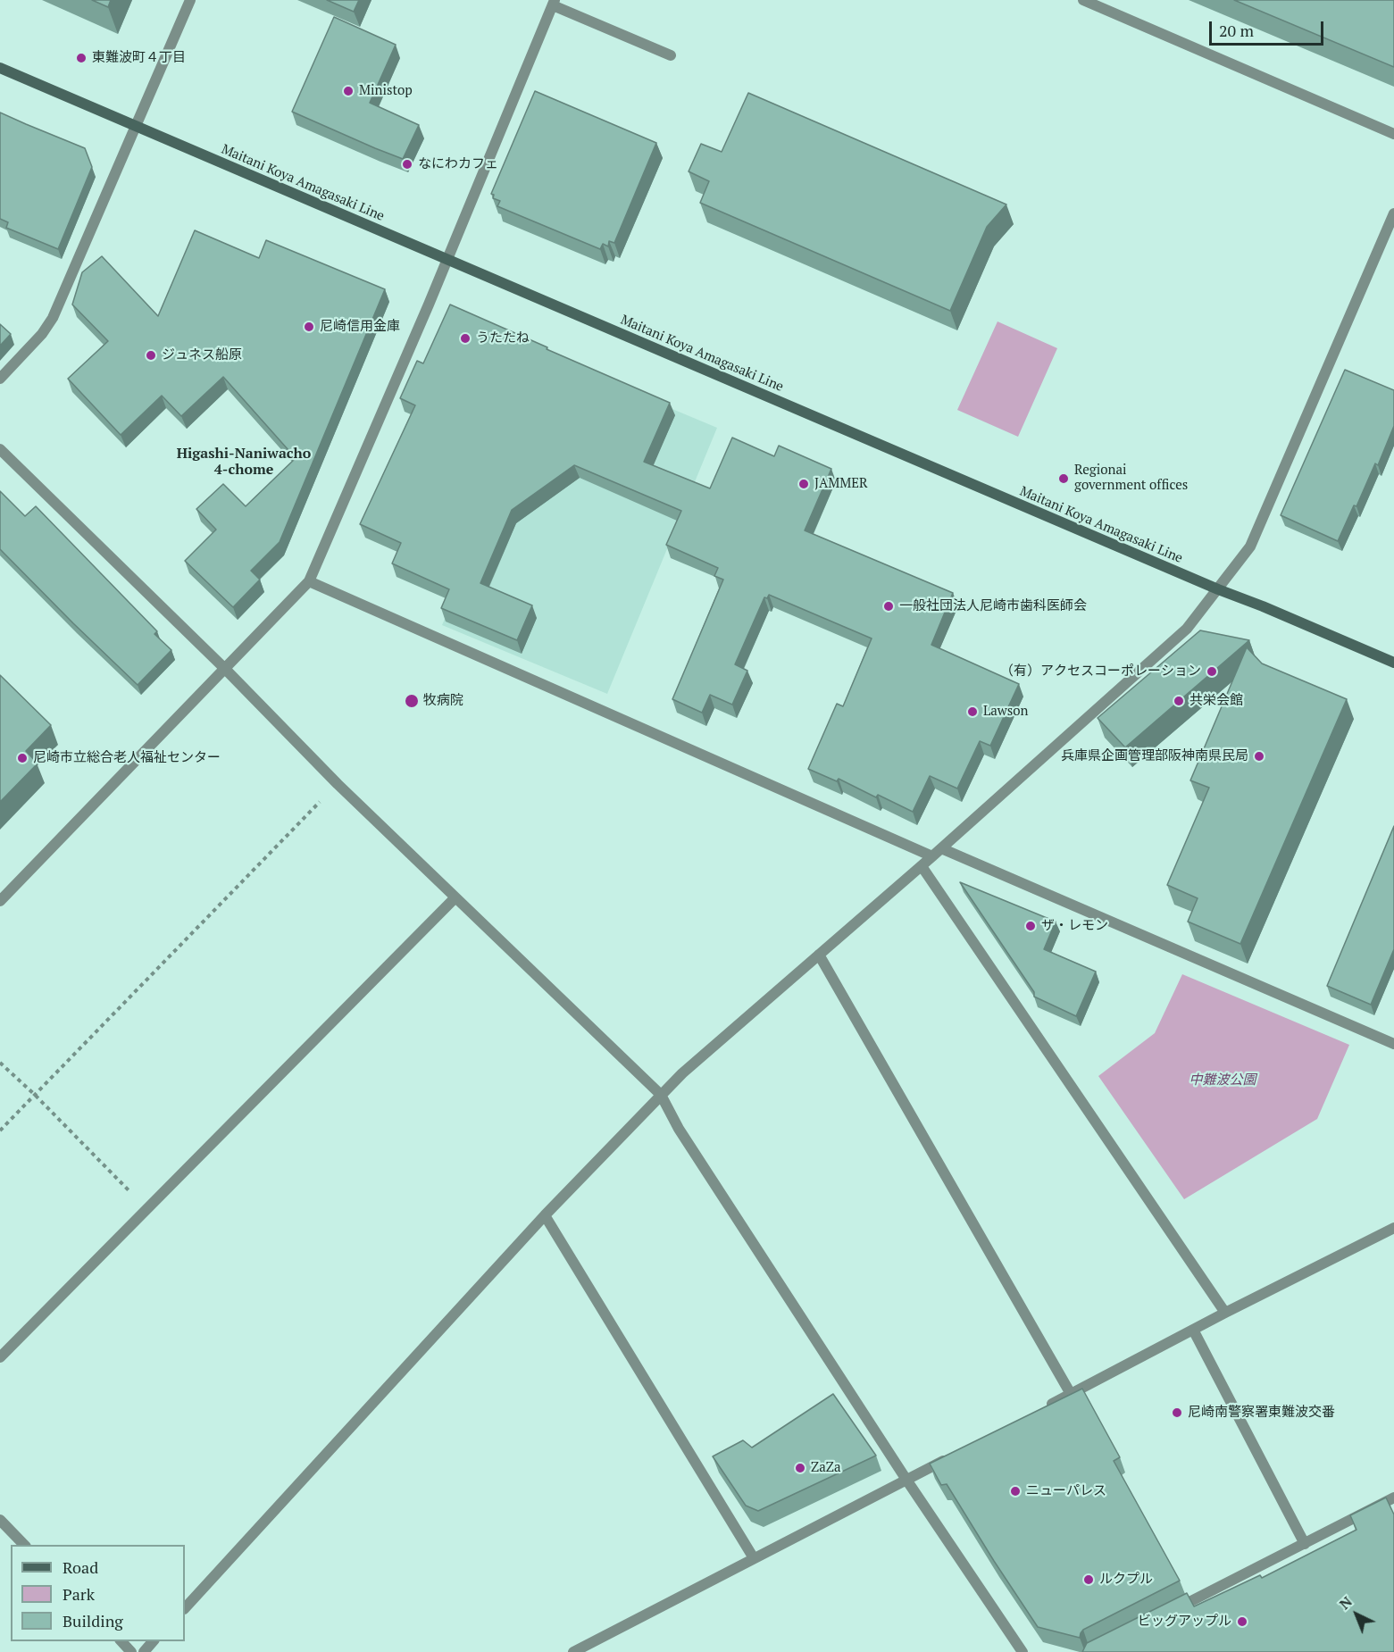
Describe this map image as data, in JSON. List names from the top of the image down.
{
  "streets": {
    "main road": ["Maitani Koya Amagasaki Line"]
  },
  "districts": ["Higashi-Naniwacho 4-chome"],
  "parks": ["中難波公園"],
  "places": [
    "東難波町４丁目",
    "Ministop",
    "なにわカフェ",
    "尼崎信用金庫",
    "うたたね",
    "ジュネス船原",
    "Regionai government offices",
    "JAMMER",
    "一般社団法人尼崎市歯科医師会",
    "（有）アクセスコーポレーション",
    "牧病院",
    "共栄会館",
    "Lawson",
    "兵庫県企画管理部阪神南県民局",
    "尼崎市立総合老人福祉センター",
    "ザ・レモン",
    "尼崎南警察署東難波交番",
    "ZaZa",
    "ニューパレス",
    "ルクプル",
    "ビッグアップル"
  ],
  "legend": ["Road", "Park", "Building"],
  "scale_bar": "20 m",
  "north": "top left"
}
